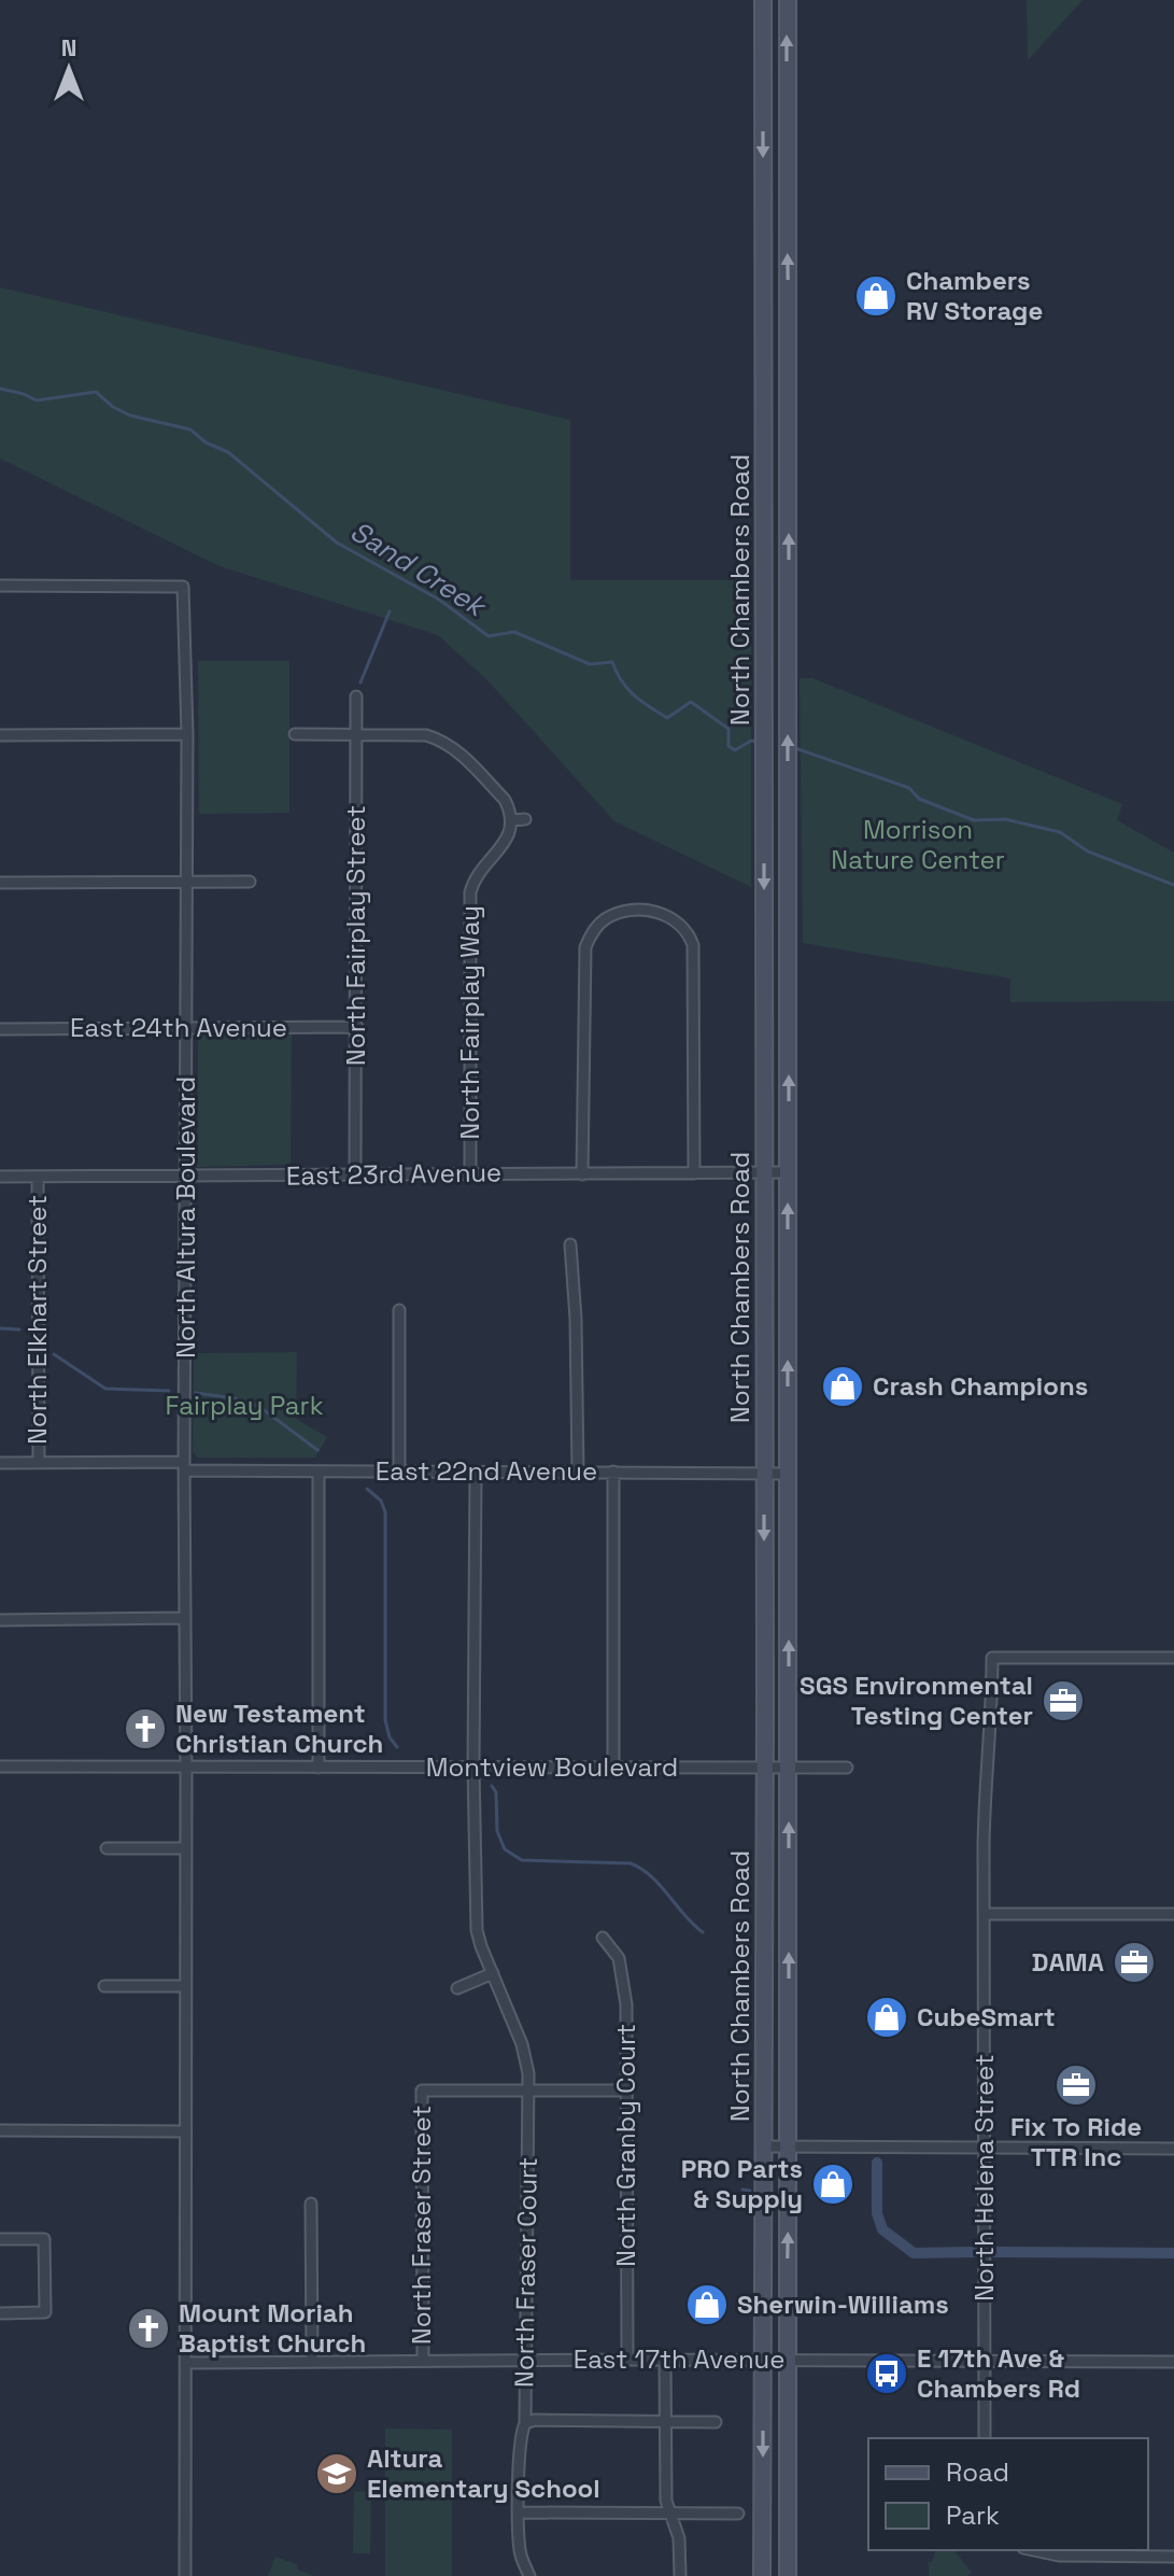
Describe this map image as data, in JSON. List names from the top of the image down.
{
  "streets": {
    "main road": ["North Chambers Road"],
    "street": [
      "North Fairplay Street",
      "North Fairplay Way",
      "East 24th Avenue",
      "East 23rd Avenue",
      "North Altura Boulevard",
      "North Elkhart Street",
      "East 22nd Avenue",
      "Montview Boulevard",
      "North Granby Court",
      "North Helena Street",
      "North Fraser Street",
      "North Fraser Court",
      "East 17th Avenue"
    ]
  },
  "crossings": [
    ["North Chambers Road", "East 23rd Avenue"],
    ["North Chambers Road", "East 22nd Avenue"],
    ["North Chambers Road", "Montview Boulevard"],
    ["North Chambers Road", "East 17th Avenue"],
    ["North Fairplay Street", "East 24th Avenue"],
    ["North Fairplay Street", "East 23rd Avenue"],
    ["North Fairplay Way", "East 23rd Avenue"],
    ["East 24th Avenue", "North Altura Boulevard"],
    ["East 23rd Avenue", "North Altura Boulevard"],
    ["East 23rd Avenue", "North Elkhart Street"],
    ["North Altura Boulevard", "East 22nd Avenue"],
    ["North Altura Boulevard", "Montview Boulevard"],
    ["North Altura Boulevard", "East 17th Avenue"],
    ["North Elkhart Street", "East 22nd Avenue"],
    ["Montview Boulevard", "North Fraser Court"],
    ["North Granby Court", "East 17th Avenue"],
    ["North Helena Street", "East 17th Avenue"],
    ["North Fraser Street", "North Fraser Court"],
    ["North Fraser Street", "East 17th Avenue"],
    ["North Fraser Court", "East 17th Avenue"]
  ],
  "water": ["Sand Creek"],
  "parks": ["Morrison Nature Center", "Fairplay Park"],
  "places": {
    "shop": [
      "Chambers RV Storage",
      "Crash Champions",
      "CubeSmart",
      "PRO Parts & Supply",
      "Sherwin-Williams"
    ],
    "office": ["SGS Environmental Testing Center", "DAMA", "Fix To Ride TTR Inc"],
    "church": ["New Testament Christian Church", "Mount Moriah Baptist Church"],
    "bus stop": ["E 17th Ave & Chambers Rd"],
    "school or university": ["Altura Elementary School"]
  },
  "legend": ["Road", "Park"],
  "north": "top"
}
